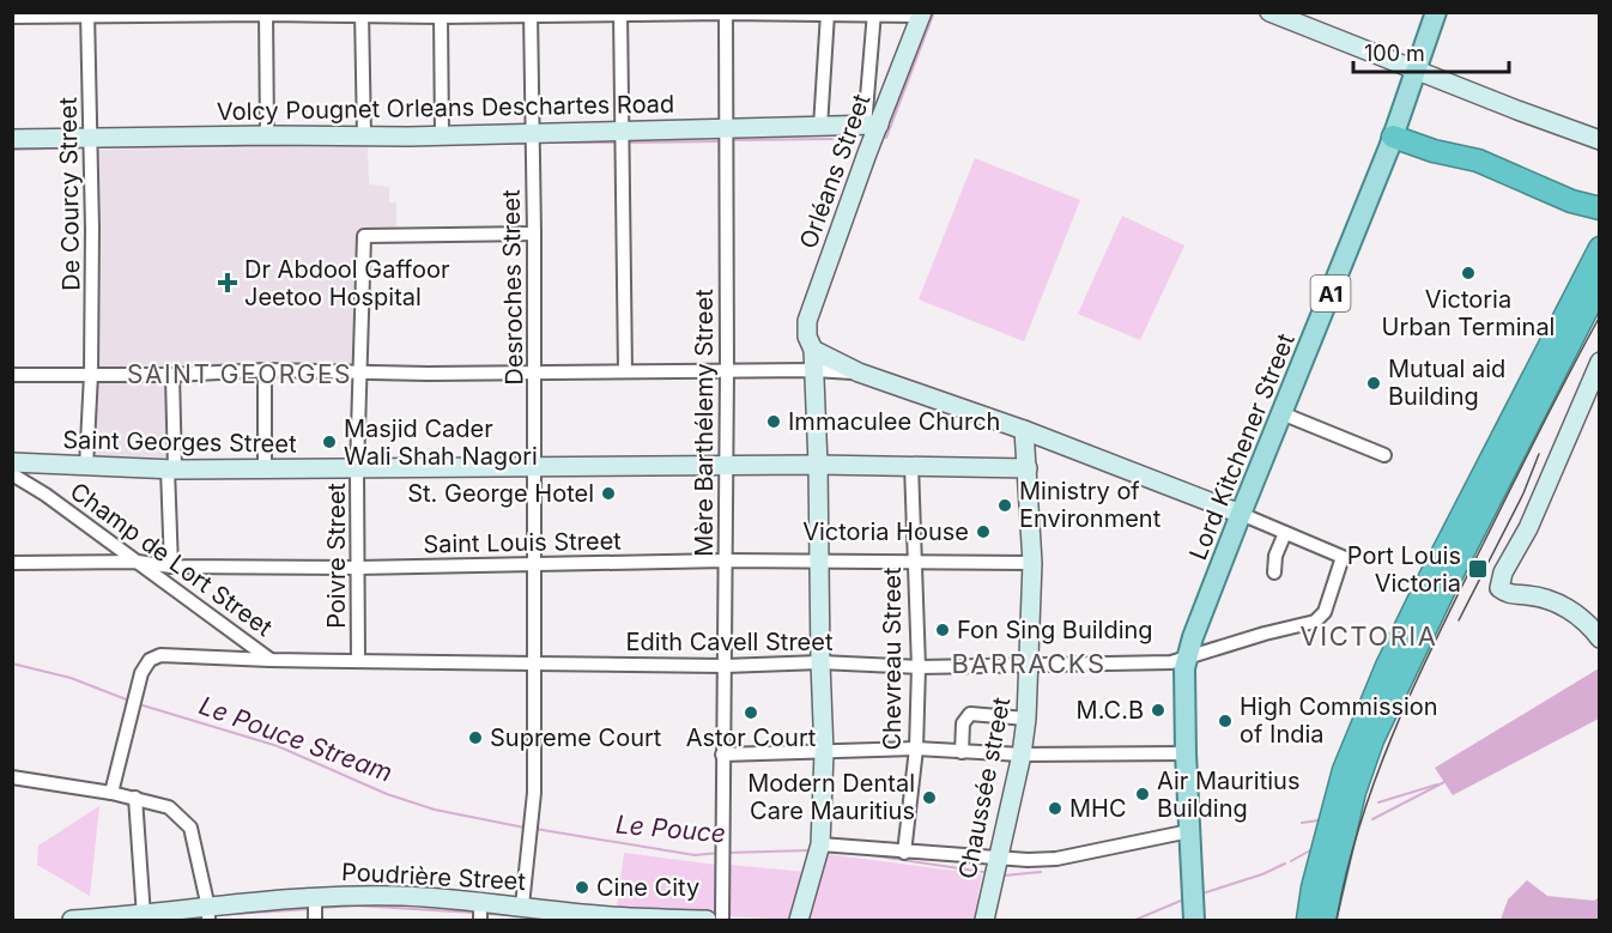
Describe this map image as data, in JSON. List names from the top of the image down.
{
  "streets": {
    "main road": ["A1", "Lord Kitchener Street"],
    "street": [
      "Volcy Pougnet Orleans Deschartes Road",
      "Orléans Street",
      "De Courcy Street",
      "Desroches Street",
      "Mère Barthélemy Street",
      "Saint Georges Street",
      "Saint Louis Street",
      "Poivre Street",
      "Champ de Lort Street",
      "Edith Cavell Street",
      "Chevreau Street",
      "Chaussée street",
      "Poudrière Street"
    ]
  },
  "crossings": [
    ["Volcy Pougnet Orleans Deschartes Road", "Orléans Street"],
    ["Volcy Pougnet Orleans Deschartes Road", "De Courcy Street"],
    ["Volcy Pougnet Orleans Deschartes Road", "Desroches Street"],
    ["Volcy Pougnet Orleans Deschartes Road", "Mère Barthélemy Street"],
    ["Orléans Street", "Saint Georges Street"],
    ["Orléans Street", "Saint Louis Street"],
    ["Orléans Street", "Edith Cavell Street"],
    ["De Courcy Street", "Saint Georges Street"],
    ["Desroches Street", "Saint Georges Street"],
    ["Desroches Street", "Saint Louis Street"],
    ["Desroches Street", "Poivre Street"],
    ["Desroches Street", "Edith Cavell Street"],
    ["Desroches Street", "Poudrière Street"],
    ["A1", "Lord Kitchener Street"],
    ["A1", "Edith Cavell Street"],
    ["Mère Barthélemy Street", "Saint Georges Street"],
    ["Mère Barthélemy Street", "Saint Louis Street"],
    ["Mère Barthélemy Street", "Edith Cavell Street"],
    ["Saint Georges Street", "Poivre Street"],
    ["Saint Georges Street", "Champ de Lort Street"],
    ["Saint Georges Street", "Chevreau Street"],
    ["Saint Georges Street", "Chaussée street"],
    ["Lord Kitchener Street", "Edith Cavell Street"],
    ["Saint Louis Street", "Poivre Street"],
    ["Saint Louis Street", "Champ de Lort Street"],
    ["Saint Louis Street", "Chevreau Street"],
    ["Saint Louis Street", "Chaussée street"],
    ["Poivre Street", "Edith Cavell Street"],
    ["Champ de Lort Street", "Edith Cavell Street"],
    ["Edith Cavell Street", "Chevreau Street"],
    ["Edith Cavell Street", "Chaussée street"]
  ],
  "districts": ["SAINT GEORGES", "VICTORIA", "BARRACKS"],
  "water": ["Le Pouce Stream", "Le Pouce"],
  "places": {
    "other": [
      "Victoria Urban Terminal",
      "Mutual aid Building",
      "Immaculee Church",
      "Masjid Cader Wali Shah Nagori",
      "St. George Hotel",
      "Ministry of Environment",
      "Victoria House",
      "Fon Sing Building",
      "M.C.B",
      "Astor Court",
      "High Commission of India",
      "Supreme Court",
      "Air Mauritius Building",
      "Modern Dental Care Mauritius",
      "MHC",
      "Cine City"
    ],
    "health": ["Dr Abdool Gaffoor Jeetoo Hospital"],
    "transit": ["Port Louis Victoria"]
  },
  "scale_bar": "100 m"
}
